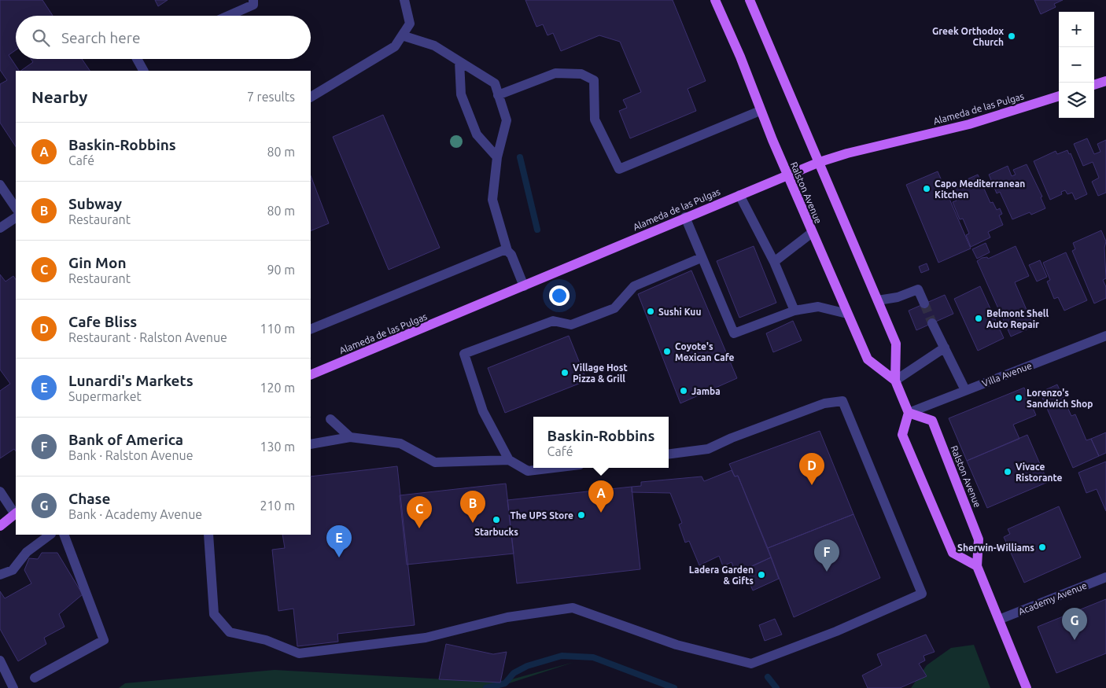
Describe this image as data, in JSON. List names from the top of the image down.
{
  "streets": {
    "main road": ["Alameda de las Pulgas", "Ralston Avenue"],
    "street": ["Villa Avenue", "Academy Avenue"]
  },
  "crossings": [
    ["Alameda de las Pulgas", "Ralston Avenue"],
    ["Ralston Avenue", "Villa Avenue"],
    ["Ralston Avenue", "Academy Avenue"]
  ],
  "places": [
    "Greek Orthodox Church",
    "Capo Mediterranean Kitchen",
    "Sushi Kuu",
    "Belmont Shell Auto Repair",
    "Coyote's Mexican Cafe",
    "Village Host Pizza & Grill",
    "Jamba",
    "Lorenzo's Sandwich Shop",
    "Vivace Ristorante",
    "The UPS Store",
    "Starbucks",
    "Sherwin-Williams",
    "Ladera Garden & Gifts"
  ],
  "page": {
    "map_buttons": ["+", "−"],
    "search": "Search here",
    "heading": ["Nearby", "7 results"],
    "list": [
      {
        "mark": "A",
        "name": "Baskin-Robbins",
        "note": "Café",
        "value": "80 m"
      },
      {
        "mark": "B",
        "name": "Subway",
        "note": "Restaurant",
        "value": "80 m"
      },
      {
        "mark": "C",
        "name": "Gin Mon",
        "note": "Restaurant",
        "value": "90 m"
      },
      {
        "mark": "D",
        "name": "Cafe Bliss",
        "note": "Restaurant · Ralston Avenue",
        "value": "110 m"
      },
      {
        "mark": "E",
        "name": "Lunardi's Markets",
        "note": "Supermarket",
        "value": "120 m"
      },
      {
        "mark": "F",
        "name": "Bank of America",
        "note": "Bank · Ralston Avenue",
        "value": "130 m"
      },
      {
        "mark": "G",
        "name": "Chase",
        "note": "Bank · Academy Avenue",
        "value": "210 m"
      }
    ],
    "popup": ["Baskin-Robbins", "Café"],
    "pins": [
      "D",
      "A",
      "B",
      "C",
      "E",
      "F",
      "G"
    ]
  }
}
